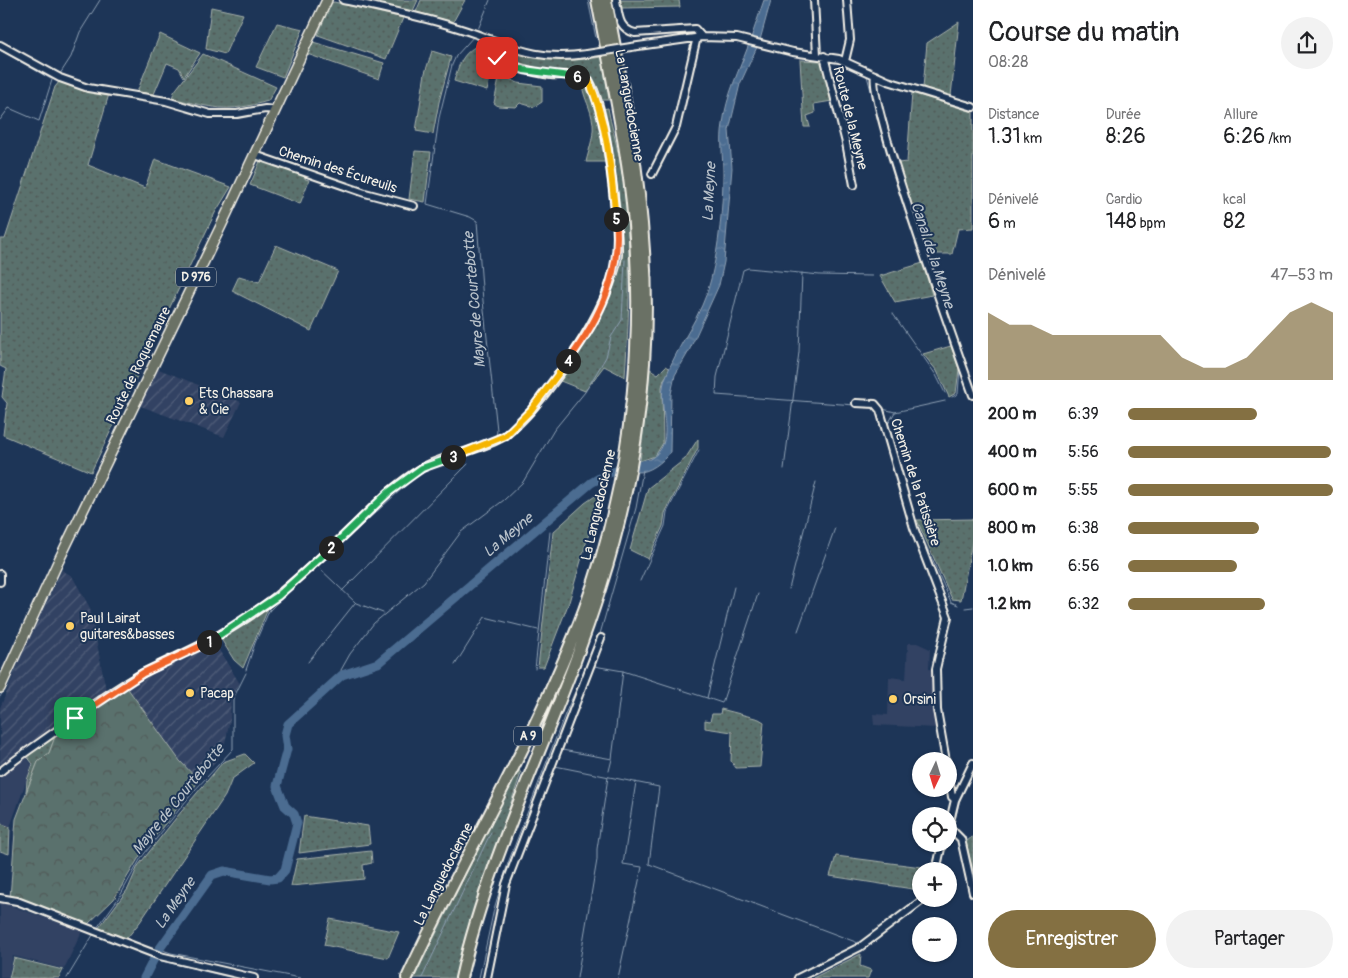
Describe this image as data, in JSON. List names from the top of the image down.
{
  "streets": {
    "highway": ["La Languedocienne", "A 9"],
    "main road": ["D 976", "Route de Roquemaure"],
    "street": ["Route de la Meyne", "Chemin des Écureuils", "Chemin de la Patissière"]
  },
  "crossings": [
    ["Chemin des Écureuils", "Route de Roquemaure"]
  ],
  "water": ["La Meyne", "Canal de la Meyne", "Mayre de Courtebotte"],
  "places": [
    "Ets Chassara & Cie",
    "Paul Lairat guitares&basses",
    "Pacap",
    "Orsini"
  ],
  "north": "bottom",
  "page": {
    "heading": ["Course du matin", "08:28"],
    "pins": [
      "6",
      "5",
      "4",
      "3",
      "2",
      "1"
    ],
    "stats": [
      ["Distance", "1.31 km"],
      ["Durée", "8:26"],
      ["Allure", "6:26 /km"],
      ["Dénivelé", "6 m"],
      ["Cardio", "148 bpm"],
      ["kcal", "82"]
    ],
    "chart": ["Dénivelé", "47–53 m"],
    "list": [
      {
        "name": "200 m",
        "note": "6:39"
      },
      {
        "name": "400 m",
        "note": "5:56"
      },
      {
        "name": "600 m",
        "note": "5:55"
      },
      {
        "name": "800 m",
        "note": "6:38"
      },
      {
        "name": "1.0 km",
        "note": "6:56"
      },
      {
        "name": "1.2 km",
        "note": "6:32"
      }
    ],
    "map_buttons": ["+", "−"],
    "buttons": ["Enregistrer", "Partager"]
  }
}
